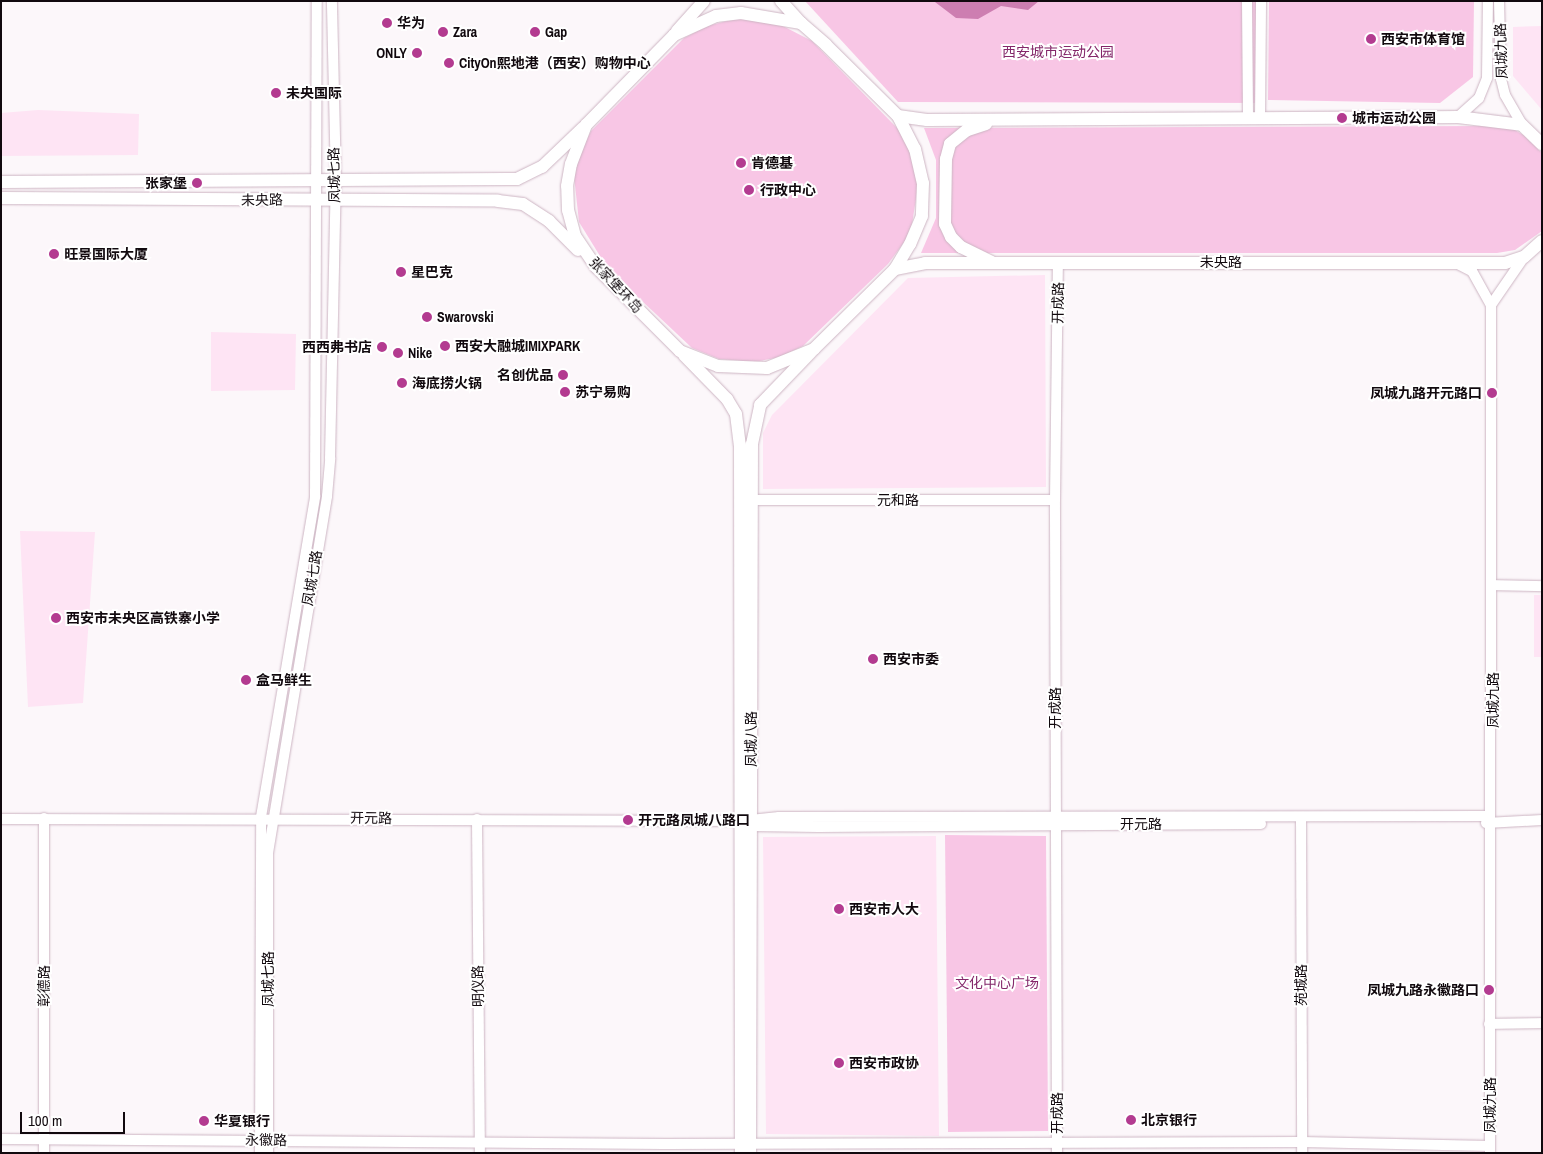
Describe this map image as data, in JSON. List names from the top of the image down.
{
  "streets": {
    "main road": ["未央路", "张家堡环岛", "凤城八路"],
    "street": [
      "凤城九路",
      "凤城七路",
      "开成路",
      "元和路",
      "开元路",
      "苑城路",
      "彰德路",
      "明仪路",
      "永徽路"
    ]
  },
  "crossings": [
    ["凤城九路", "开元路"],
    ["凤城九路", "永徽路"],
    ["凤城七路", "未央路"],
    ["凤城七路", "开元路"],
    ["凤城七路", "永徽路"],
    ["未央路", "张家堡环岛"],
    ["未央路", "开成路"],
    ["张家堡环岛", "凤城八路"],
    ["开成路", "元和路"],
    ["开成路", "开元路"],
    ["开成路", "永徽路"],
    ["元和路", "凤城八路"],
    ["凤城八路", "开元路"],
    ["凤城八路", "永徽路"],
    ["开元路", "苑城路"],
    ["开元路", "彰德路"],
    ["开元路", "明仪路"],
    ["苑城路", "永徽路"],
    ["彰德路", "永徽路"],
    ["明仪路", "永徽路"]
  ],
  "parks": ["西安城市运动公园", "文化中心广场"],
  "places": [
    "华为",
    "Zara",
    "Gap",
    "西安市体育馆",
    "ONLY",
    "CityOn熙地港（西安）购物中心",
    "未央国际",
    "城市运动公园",
    "肯德基",
    "张家堡",
    "行政中心",
    "旺景国际大厦",
    "星巴克",
    "Swarovski",
    "西安大融城IMIXPARK",
    "西西弗书店",
    "Nike",
    "名创优品",
    "海底捞火锅",
    "苏宁易购",
    "凤城九路开元路口",
    "西安市未央区高铁寨小学",
    "西安市委",
    "盒马鲜生",
    "开元路凤城八路口",
    "西安市人大",
    "凤城九路永徽路口",
    "西安市政协",
    "北京银行",
    "华夏银行"
  ],
  "scale_bar": "100 m"
}
